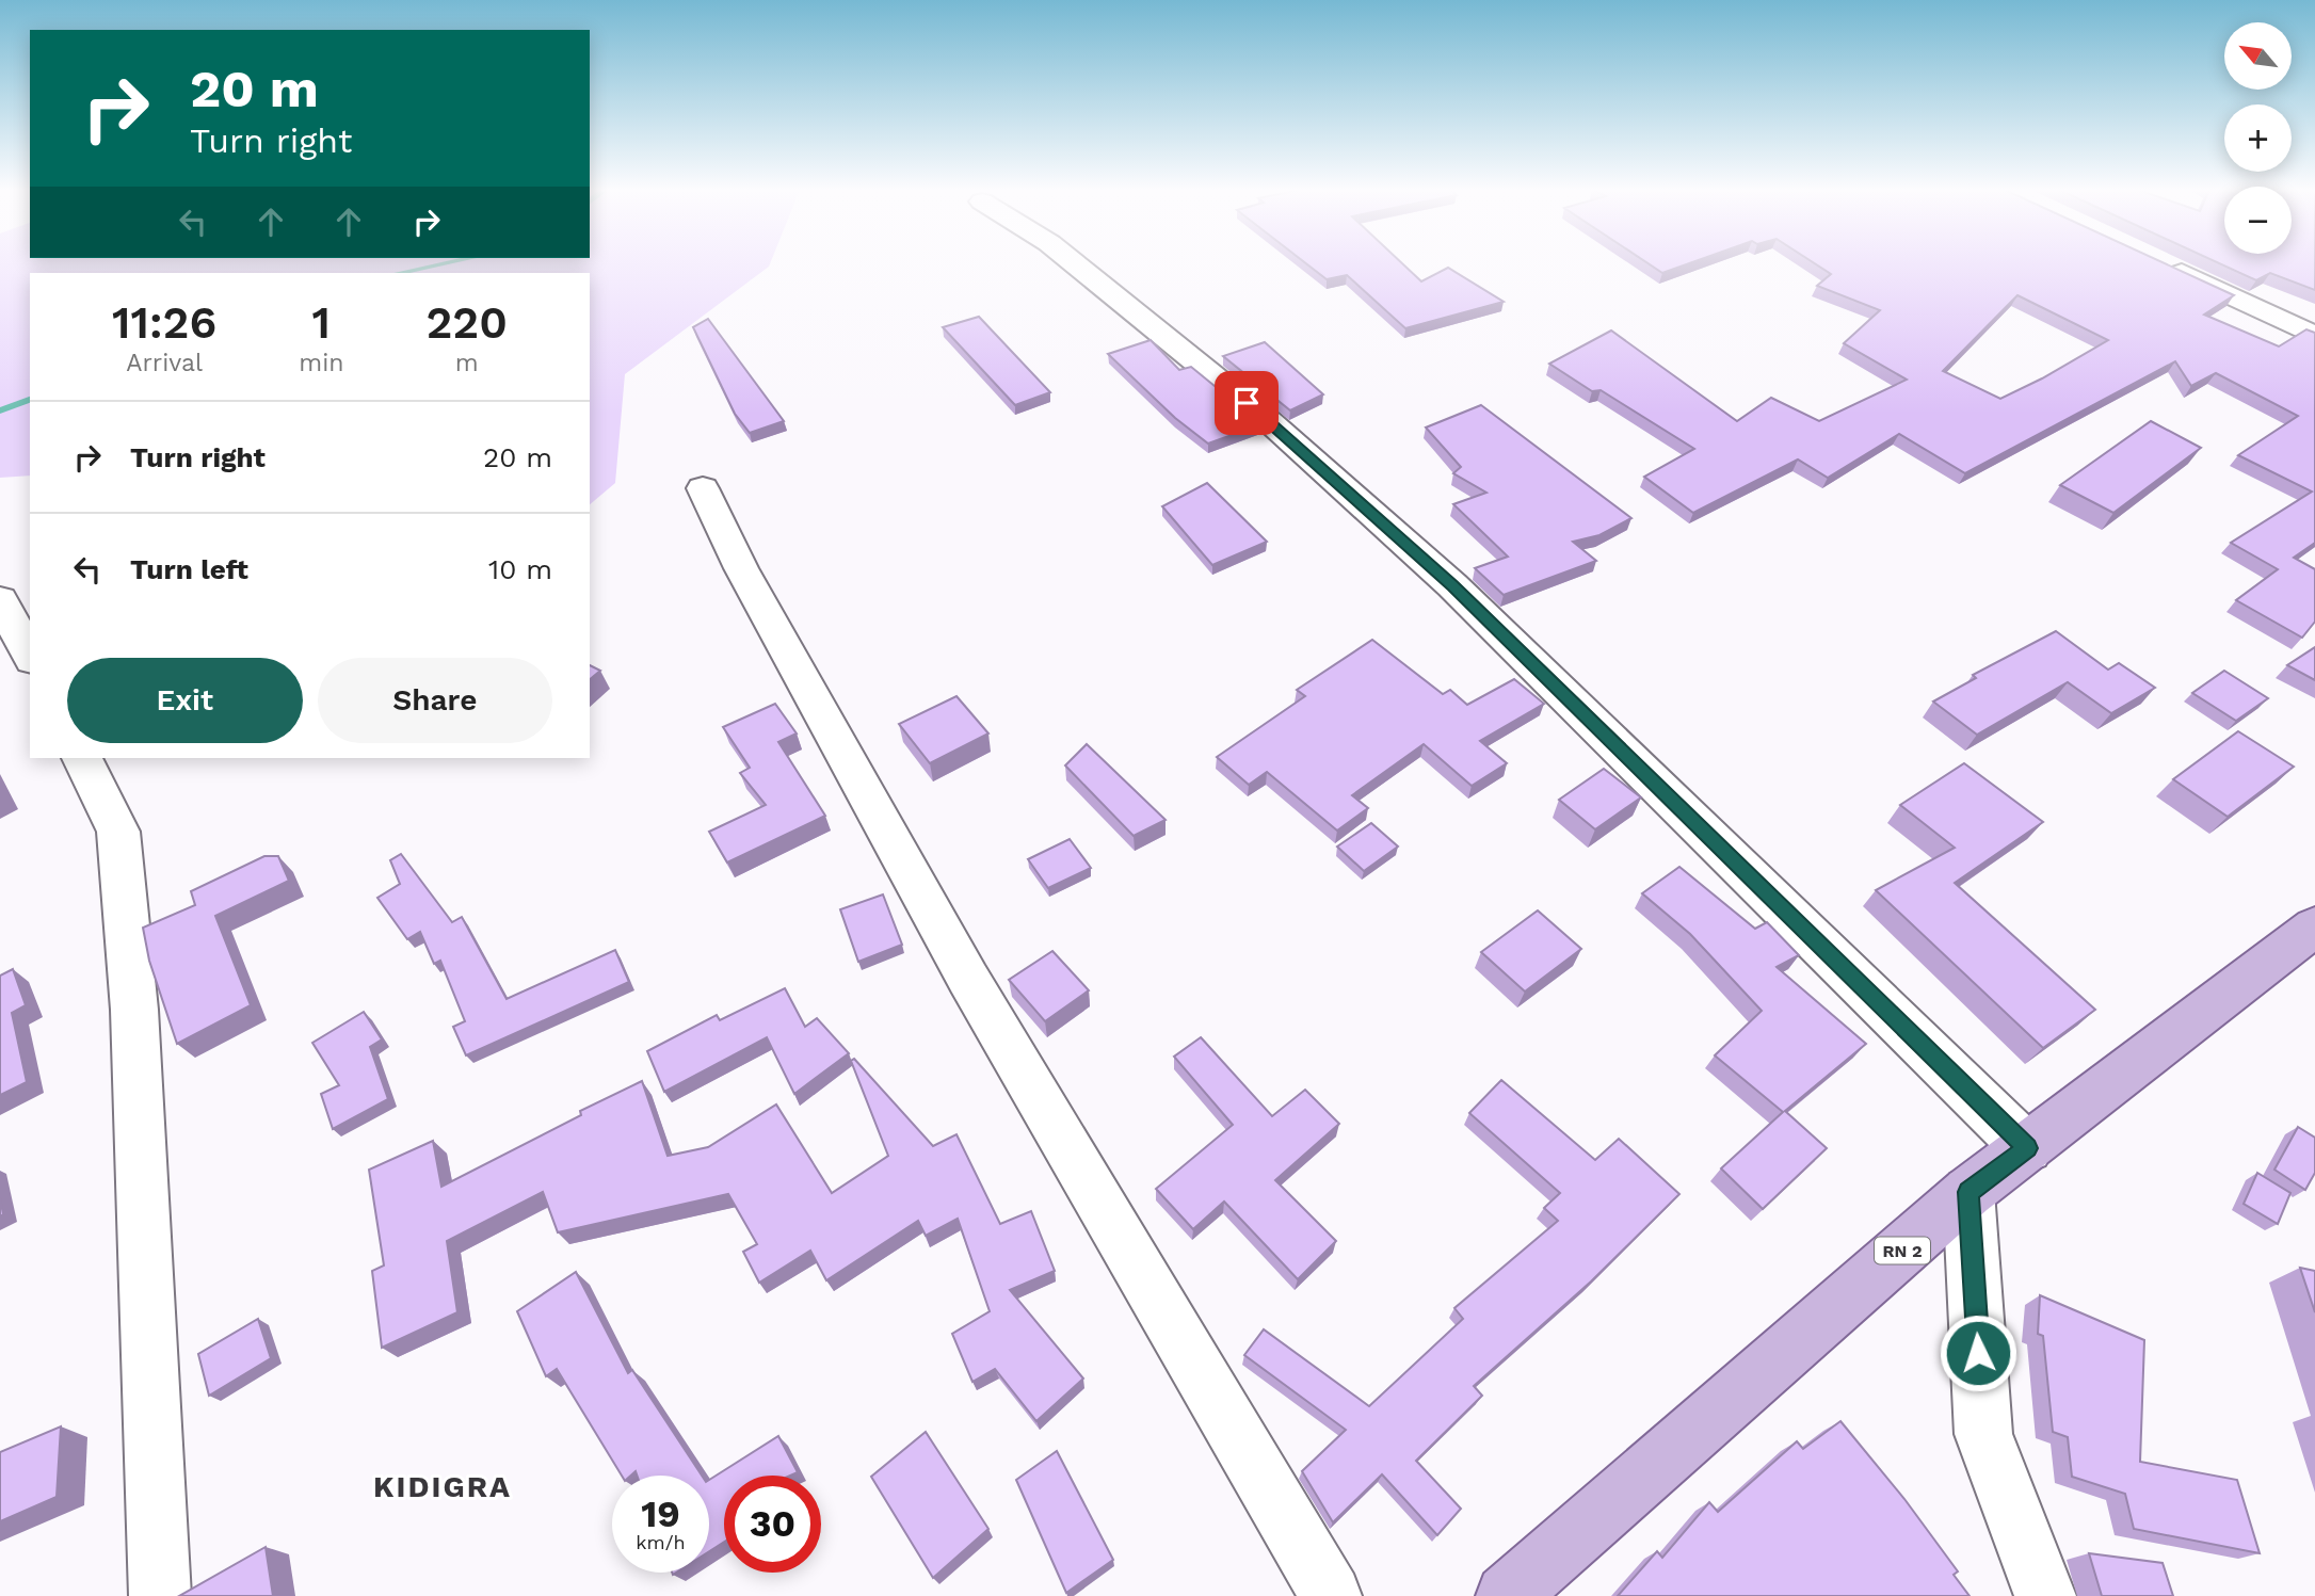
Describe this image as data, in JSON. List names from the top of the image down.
{
  "streets": {
    "main road": ["RN 2"]
  },
  "districts": ["KIDIGRA"],
  "north": "top left",
  "page": {
    "map_buttons": ["+", "−"],
    "turn": ["20 m", "Turn right"],
    "eta": [
      "11:26",
      "Arrival",
      "1",
      "min",
      "220",
      "m"
    ],
    "list": [
      {
        "name": "Turn right",
        "value": "20 m"
      },
      {
        "name": "Turn left",
        "value": "10 m"
      }
    ],
    "buttons": ["Exit", "Share"],
    "speed": "19 km/h",
    "limit": "30"
  }
}
